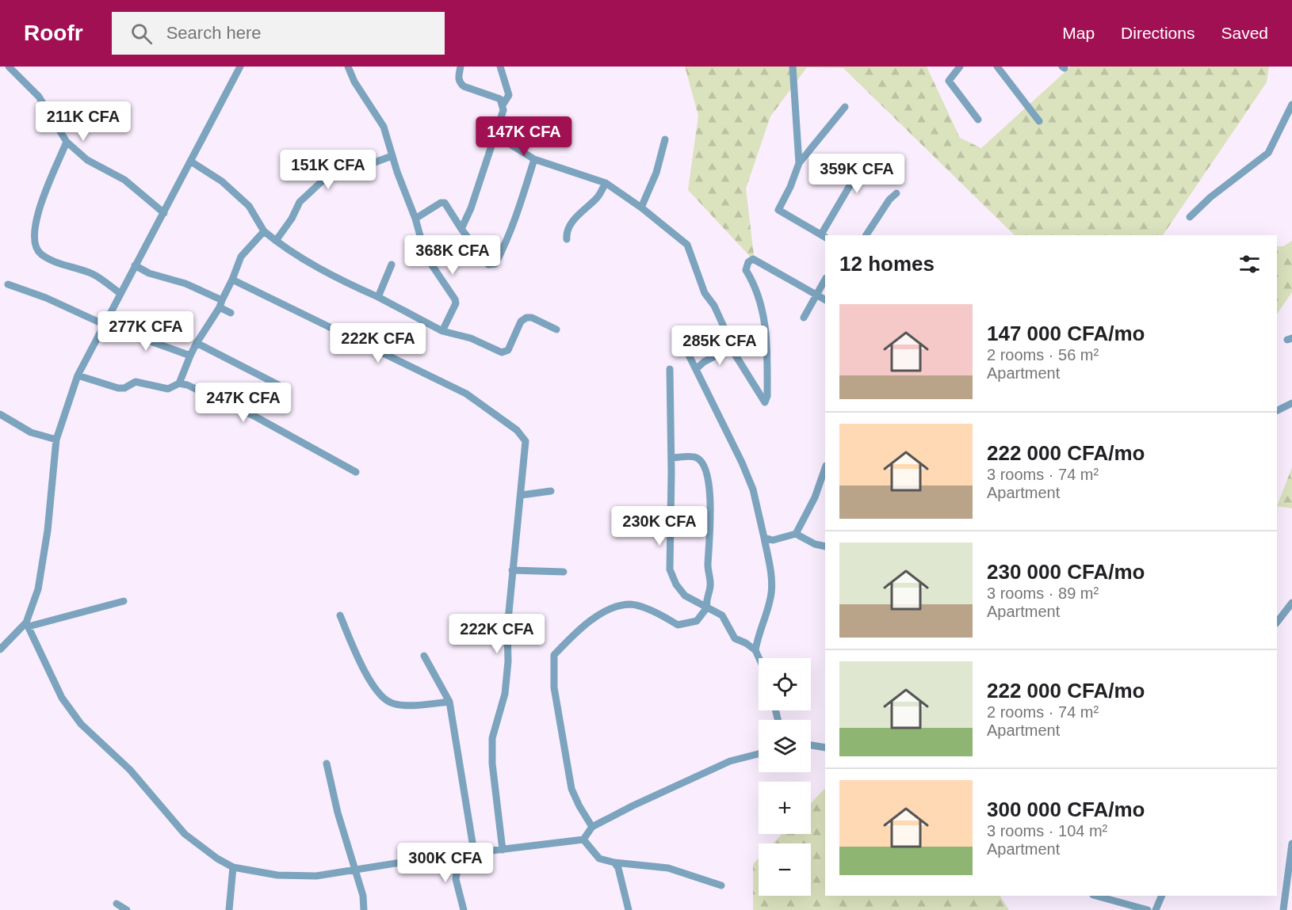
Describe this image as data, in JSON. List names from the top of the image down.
{
  "page": {
    "header": "Roofr",
    "search": "Search here",
    "nav": ["Map", "Directions", "Saved"],
    "price": [
      "211K CFA",
      "147K CFA",
      "151K CFA",
      "359K CFA",
      "368K CFA",
      "277K CFA",
      "222K CFA",
      "285K CFA",
      "247K CFA",
      "230K CFA",
      "222K CFA",
      "300K CFA"
    ],
    "heading": "12 homes",
    "list": [
      {
        "name": "147 000 CFA/mo",
        "note": "2 rooms · 56 m² · Apartment"
      },
      {
        "name": "222 000 CFA/mo",
        "note": "3 rooms · 74 m² · Apartment"
      },
      {
        "name": "230 000 CFA/mo",
        "note": "3 rooms · 89 m² · Apartment"
      },
      {
        "name": "222 000 CFA/mo",
        "note": "2 rooms · 74 m² · Apartment"
      },
      {
        "name": "300 000 CFA/mo",
        "note": "3 rooms · 104 m² · Apartment"
      }
    ],
    "map_buttons": ["+", "−"]
  }
}
